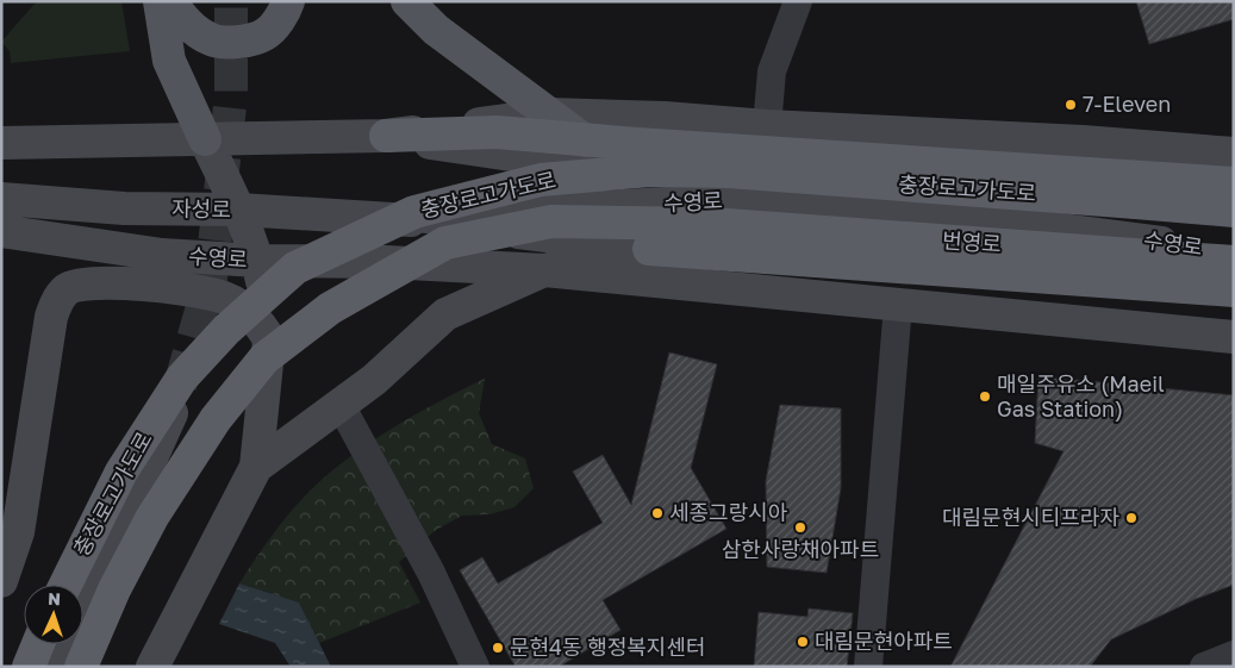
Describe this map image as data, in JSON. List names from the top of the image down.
{
  "streets": {
    "highway": ["충장로고가도로", "번영로"],
    "main road": ["수영로", "자성로"]
  },
  "crossings": [
    ["충장로고가도로", "번영로"],
    ["수영로", "자성로"]
  ],
  "places": [
    "7-Eleven",
    "매일주유소 (Maeil Gas Station)",
    "세종그랑시아",
    "대림문현시티프라자",
    "삼한사랑채아파트",
    "대림문현아파트",
    "문현4동 행정복지센터"
  ],
  "north": "top"
}
